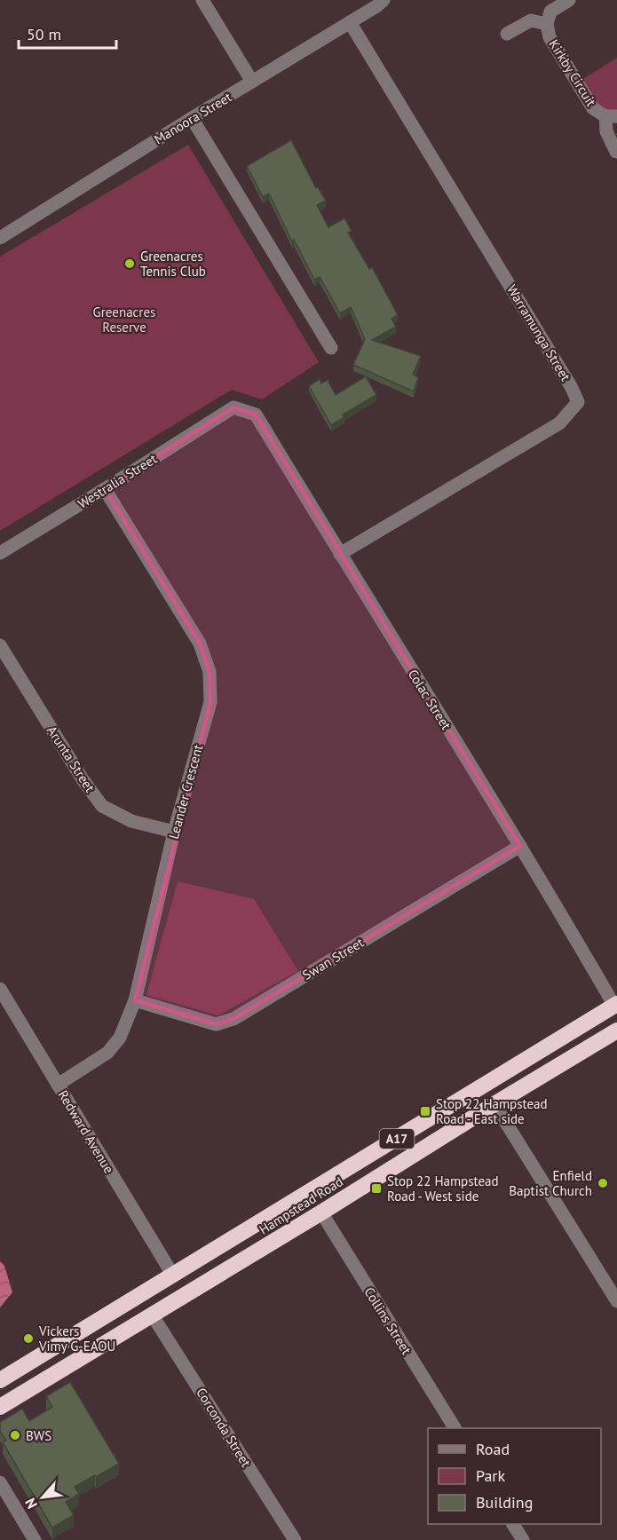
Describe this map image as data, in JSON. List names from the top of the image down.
{
  "streets": {
    "highway": ["A17", "Hampstead Road"],
    "street": [
      "Kirkby Circuit",
      "Manoora Street",
      "Warramunga Street",
      "Westralia Street",
      "Colac Street",
      "Arunta Street",
      "Leander Crescent",
      "Swan Street",
      "Redward Avenue",
      "Collins Street",
      "Corconda Street"
    ]
  },
  "crossings": [
    ["Manoora Street", "Warramunga Street"],
    ["Warramunga Street", "Colac Street"],
    ["Westralia Street", "Colac Street"],
    ["Westralia Street", "Leander Crescent"],
    ["Colac Street", "Swan Street"],
    ["Colac Street", "Hampstead Road"],
    ["Arunta Street", "Leander Crescent"],
    ["Leander Crescent", "Swan Street"],
    ["Leander Crescent", "Redward Avenue"],
    ["Redward Avenue", "Hampstead Road"],
    ["Hampstead Road", "Collins Street"],
    ["Hampstead Road", "Corconda Street"]
  ],
  "parks": ["Greenacres Reserve"],
  "places": {
    "other": [
      "Greenacres Tennis Club",
      "Enfield Baptist Church",
      "Vickers Vimy G-EAOU",
      "BWS"
    ],
    "transit": ["Stop 22 Hampstead Road - East side", "Stop 22 Hampstead Road - West side"]
  },
  "legend": ["Road", "Park", "Building"],
  "scale_bar": "50 m",
  "north": "bottom left"
}
